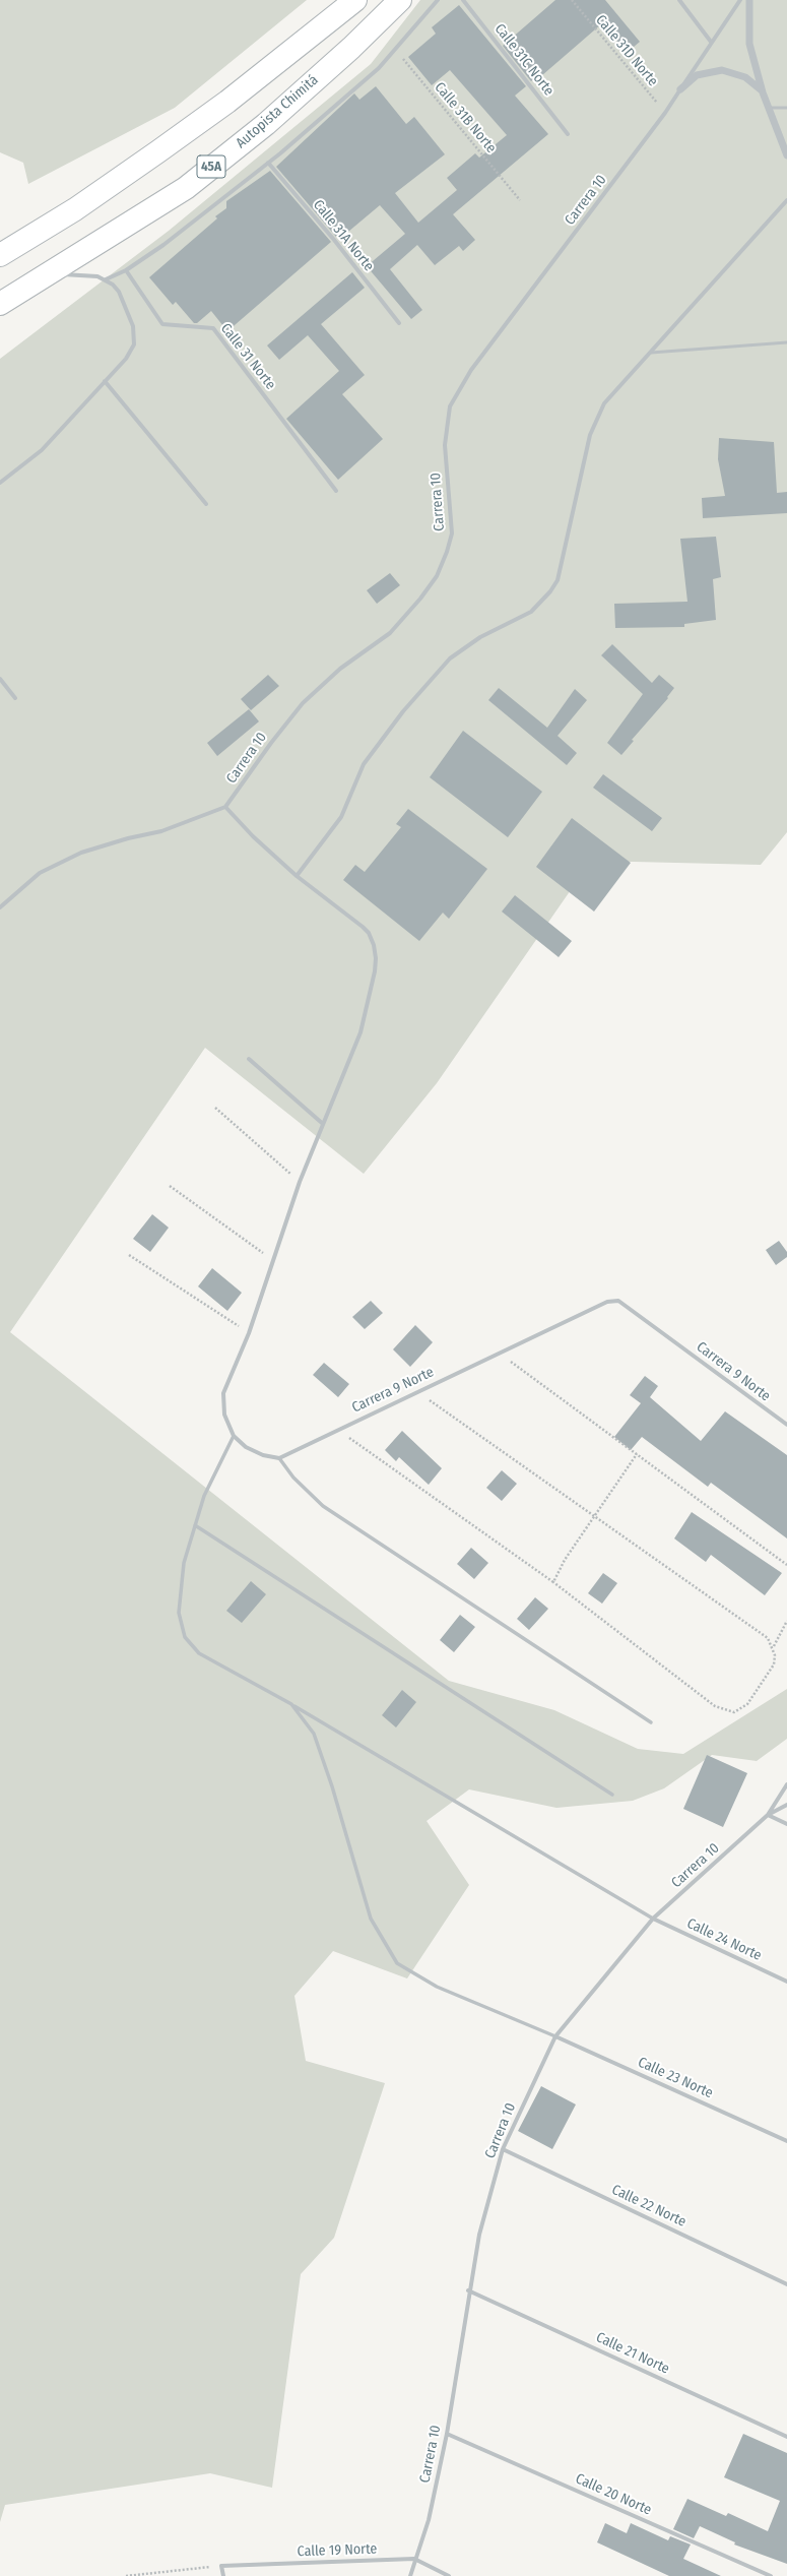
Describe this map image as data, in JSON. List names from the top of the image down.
{
  "streets": {
    "highway": ["Autopista Chimitá", "45A"],
    "street": [
      "Calle 31C Norte",
      "Carrera 10",
      "Calle 31A Norte",
      "Calle 31 Norte",
      "Carrera 9 Norte",
      "Calle 24 Norte",
      "Calle 23 Norte",
      "Calle 22 Norte",
      "Calle 21 Norte",
      "Calle 20 Norte",
      "Calle 19 Norte"
    ],
    "path": ["Calle 31D Norte", "Calle 31B Norte"]
  },
  "crossings": [
    ["Calle 31D Norte", "Carrera 10"],
    ["Carrera 10", "Calle 24 Norte"],
    ["Carrera 10", "Calle 23 Norte"],
    ["Carrera 10", "Calle 22 Norte"],
    ["Carrera 10", "Calle 21 Norte"],
    ["Carrera 10", "Calle 20 Norte"],
    ["Carrera 10", "Calle 19 Norte"]
  ]
}
